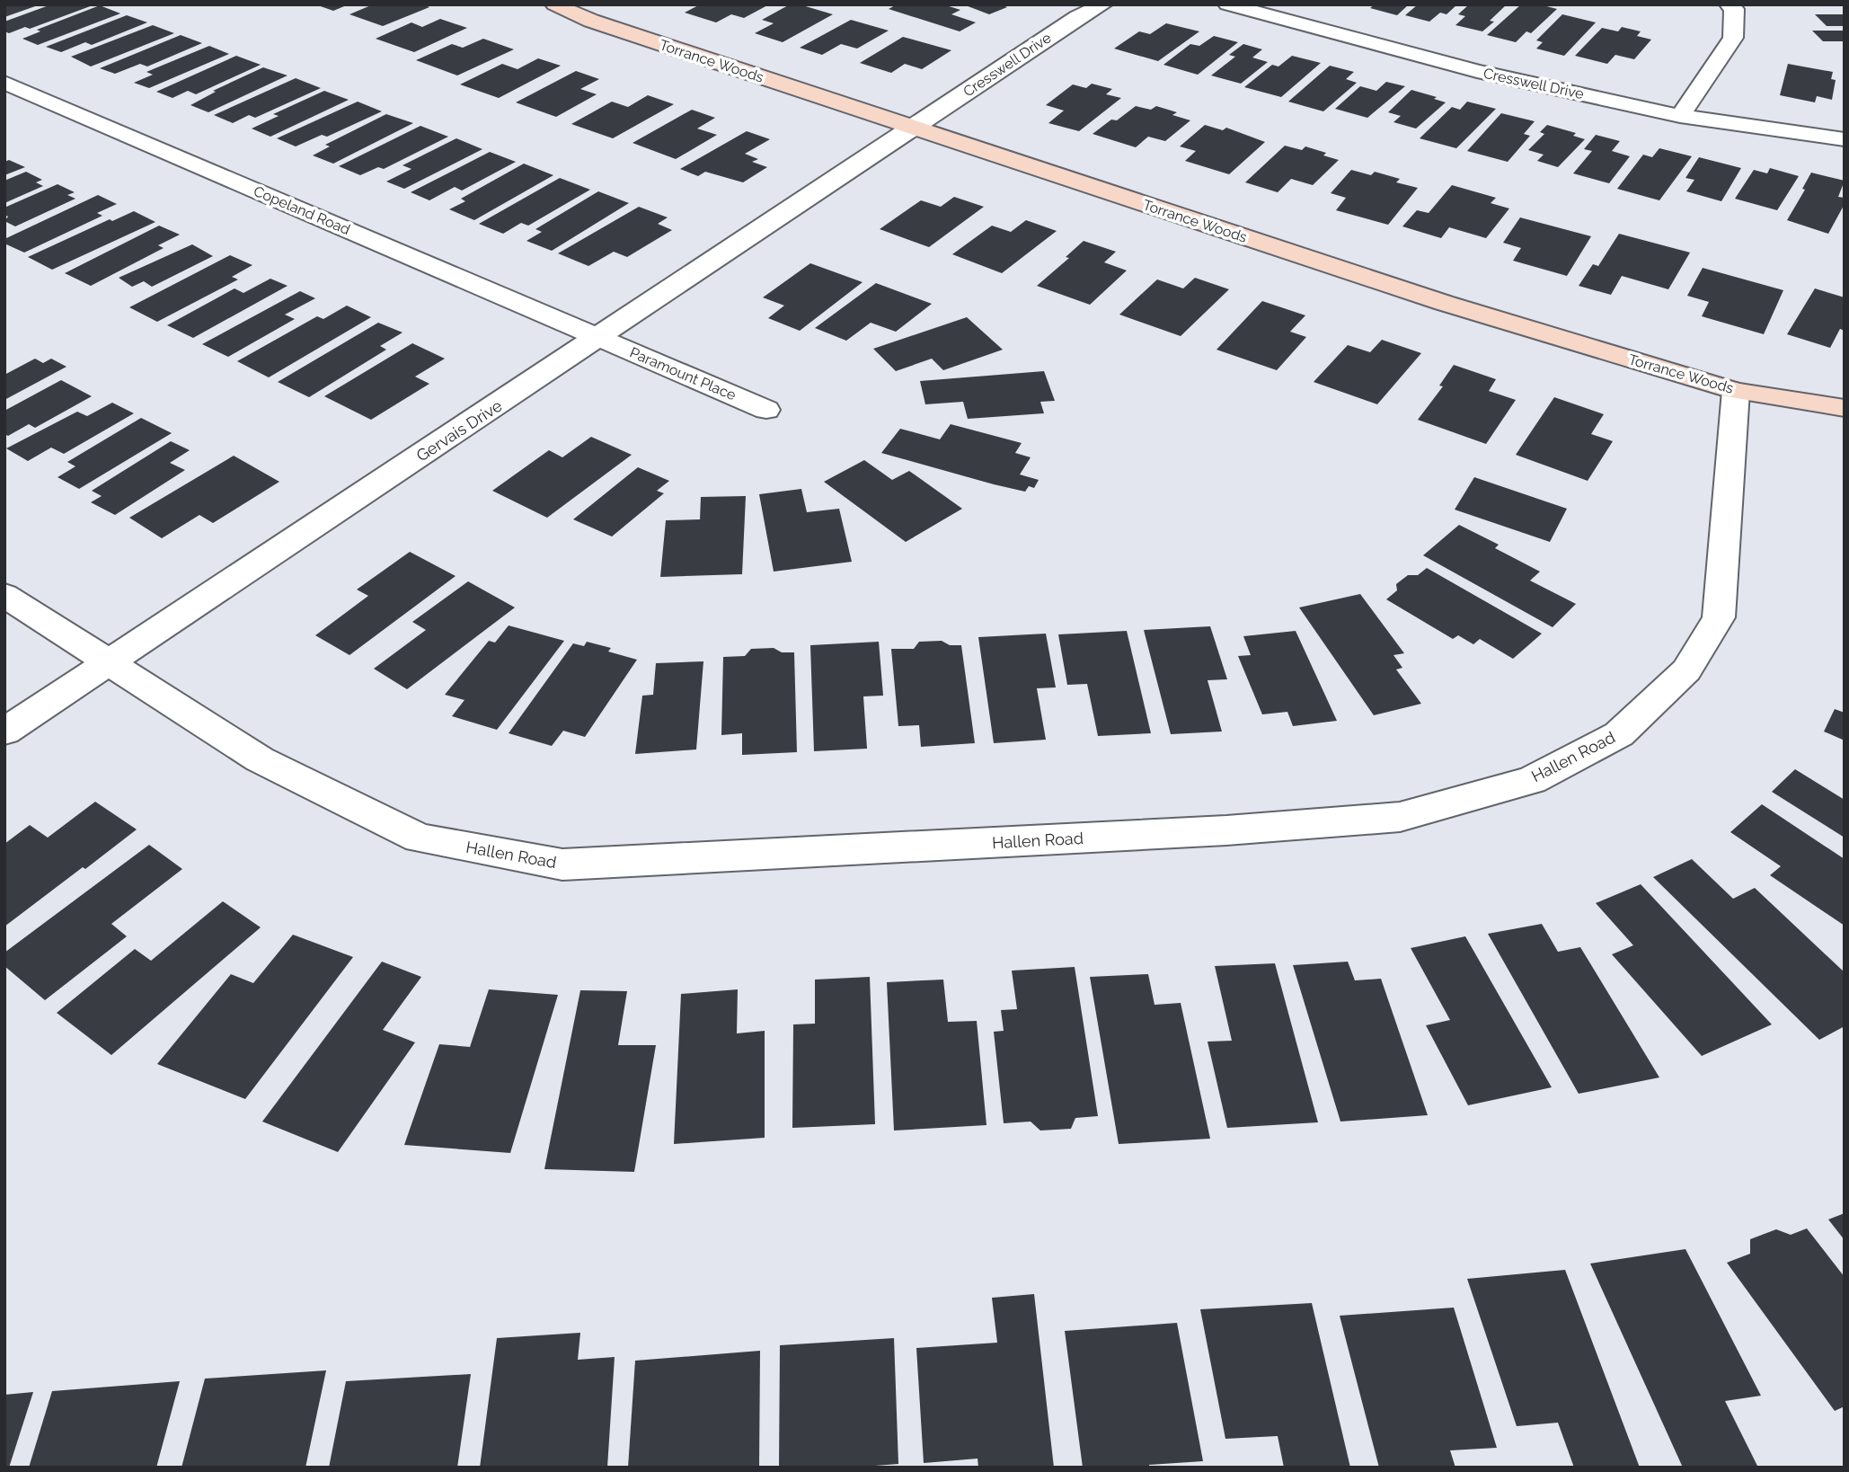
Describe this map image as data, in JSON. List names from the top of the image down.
{
  "streets": {
    "street": [
      "Torrance Woods",
      "Cresswell Drive",
      "Copeland Road",
      "Paramount Place",
      "Gervais Drive",
      "Hallen Road"
    ]
  },
  "crossings": [
    ["Torrance Woods", "Cresswell Drive"],
    ["Torrance Woods", "Gervais Drive"],
    ["Torrance Woods", "Hallen Road"],
    ["Cresswell Drive", "Gervais Drive"],
    ["Copeland Road", "Paramount Place"],
    ["Copeland Road", "Gervais Drive"],
    ["Paramount Place", "Gervais Drive"],
    ["Gervais Drive", "Hallen Road"]
  ]
}
